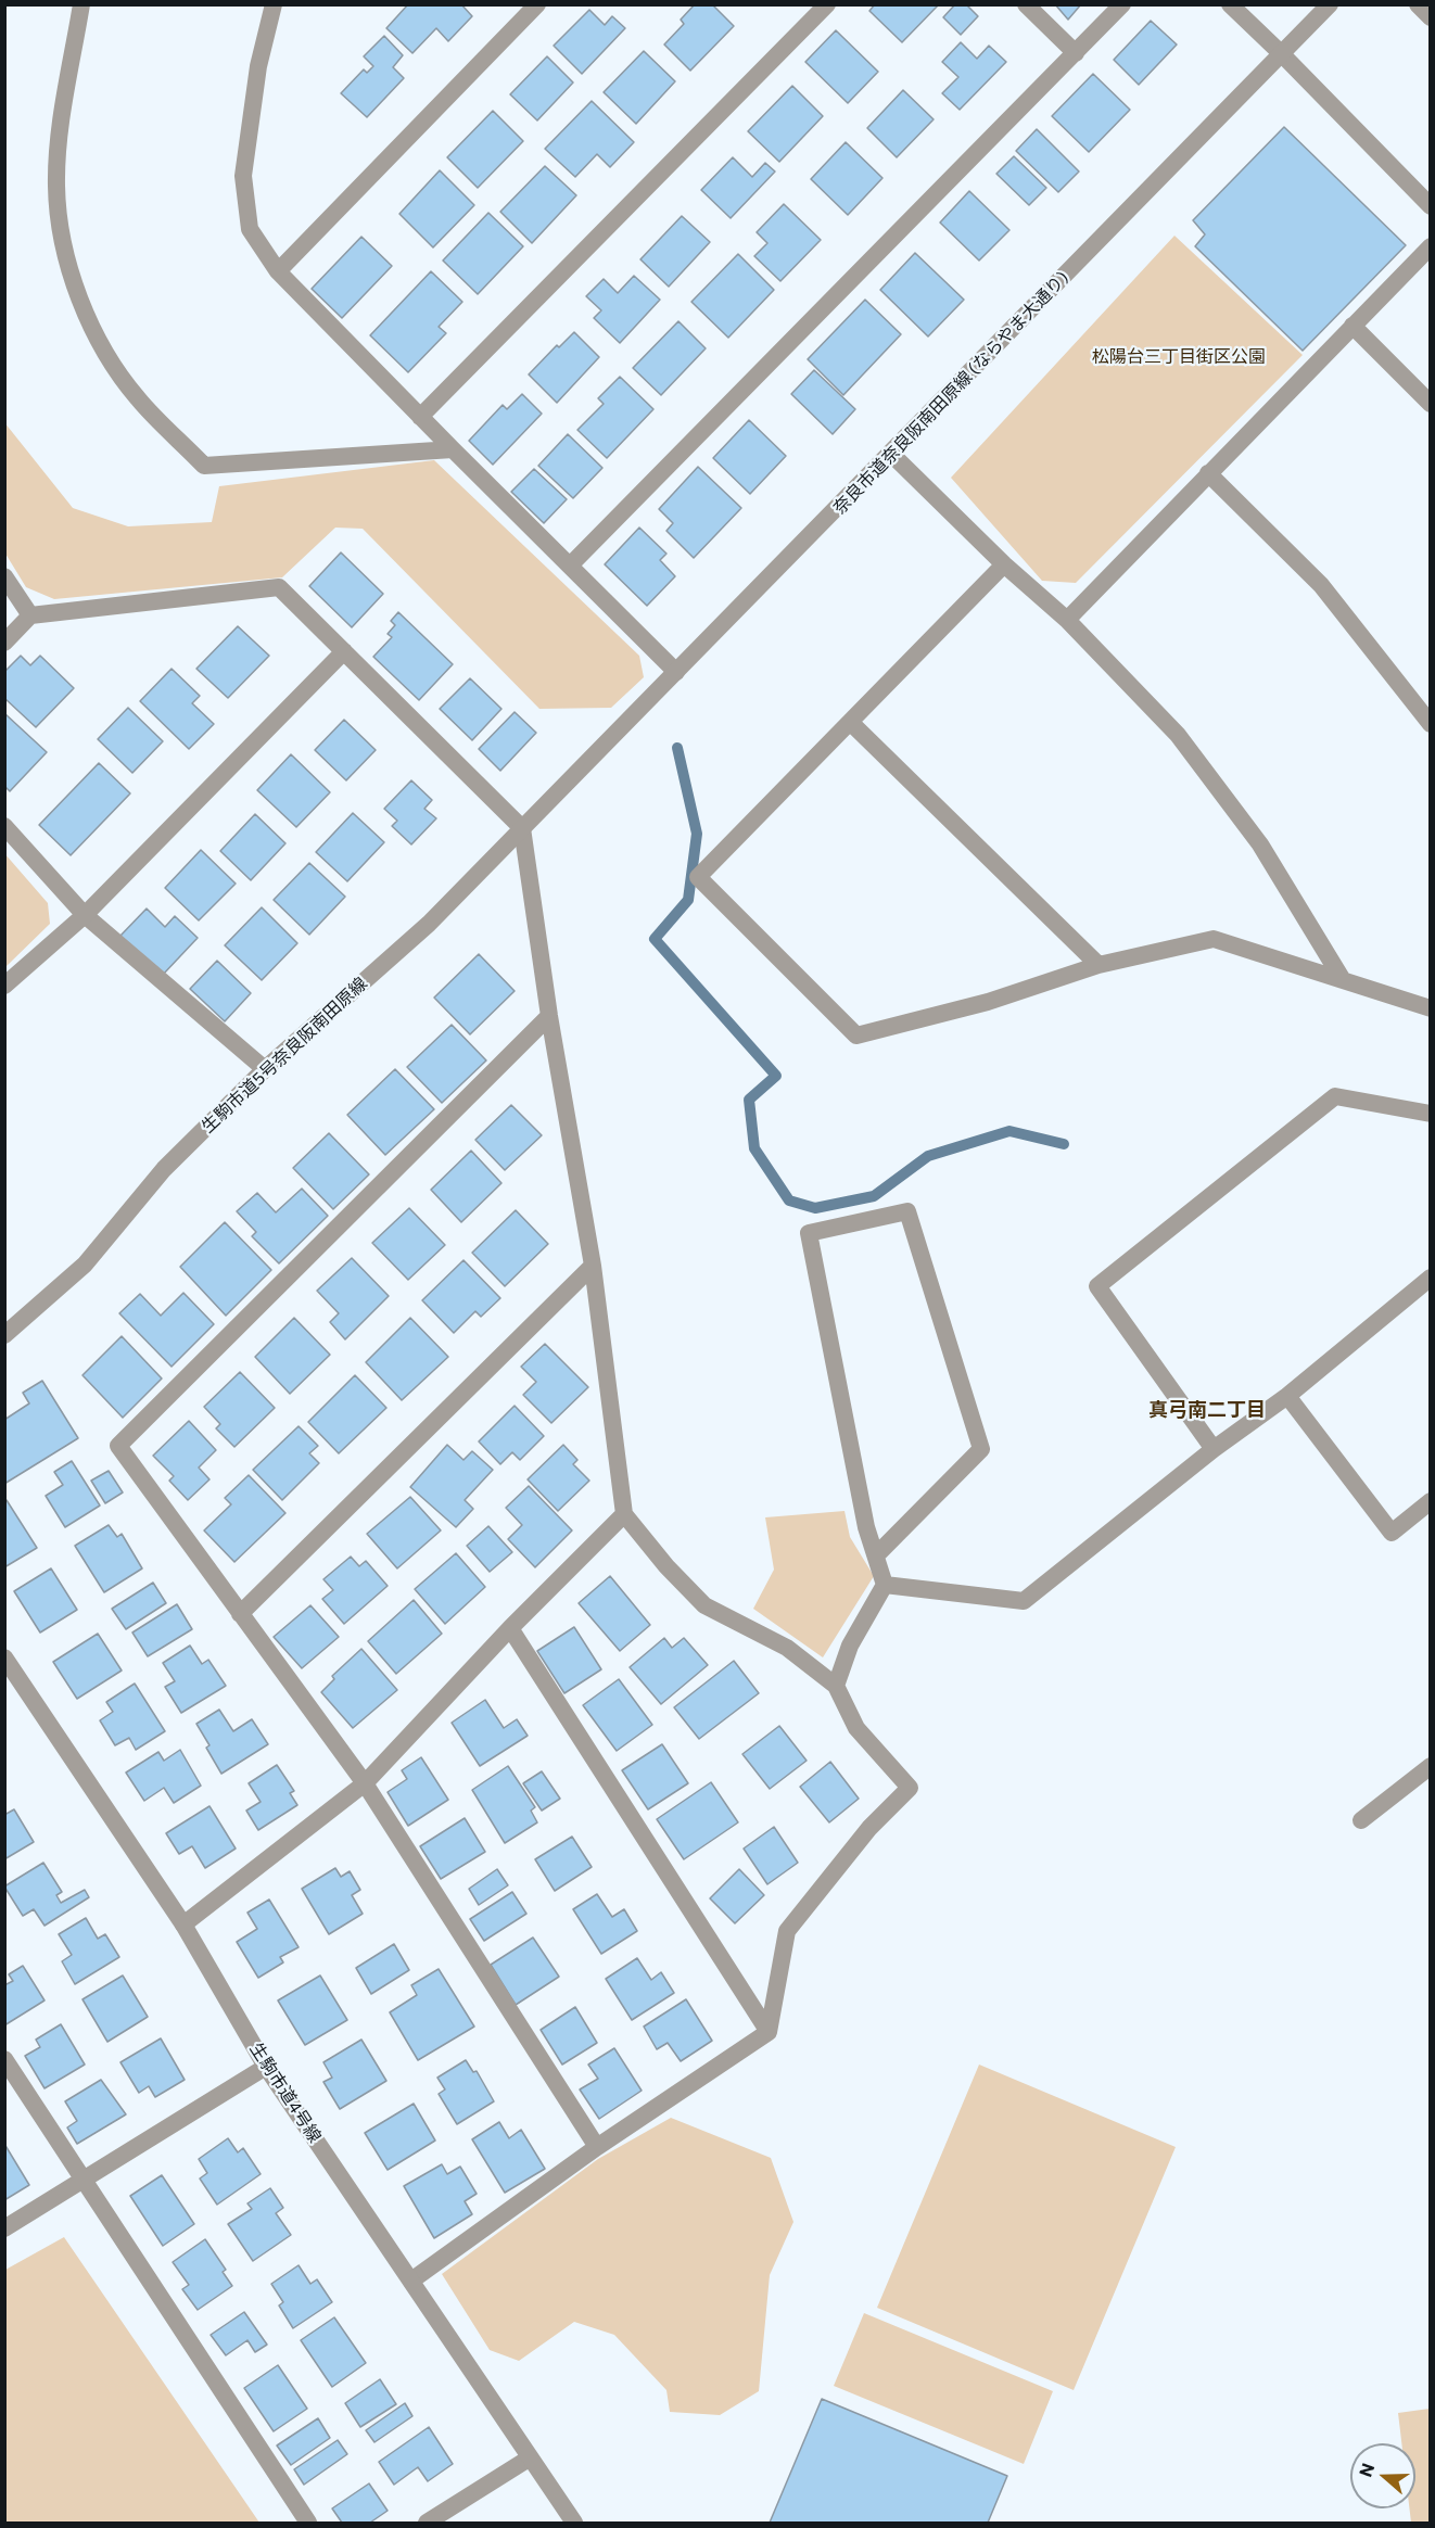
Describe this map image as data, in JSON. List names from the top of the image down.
{
  "streets": {
    "street": ["奈良市道奈良阪南田原線 (ならやま大通り)", "生駒市道5号奈良阪南田原線", "生駒市道4号線"]
  },
  "crossings": [
    ["奈良市道奈良阪南田原線 (ならやま大通り)", "生駒市道5号奈良阪南田原線"]
  ],
  "districts": ["真弓南二丁目"],
  "parks": ["松陽台三丁目街区公園"],
  "north": "left"
}
